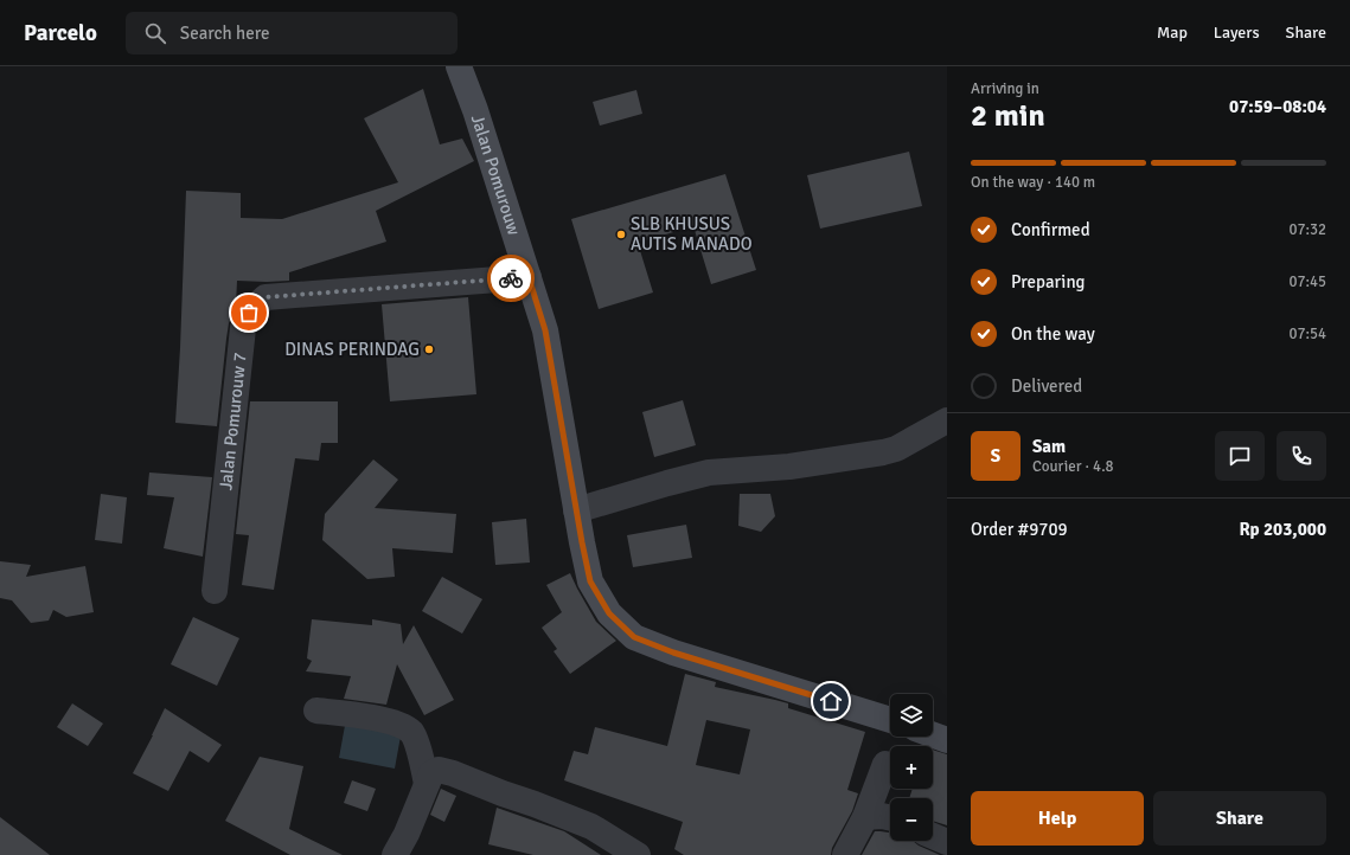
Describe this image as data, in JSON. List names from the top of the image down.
{
  "streets": {
    "main road": ["Jalan Pomurouw"],
    "street": ["Jalan Pomurouw 7"]
  },
  "crossings": [
    ["Jalan Pomurouw", "Jalan Pomurouw 7"]
  ],
  "places": ["SLB KHUSUS AUTIS MANADO", "DINAS PERINDAG"],
  "page": {
    "header": "Parcelo",
    "search": "Search here",
    "nav": ["Map", "Layers", "Share"],
    "heading": ["2 min", "Arriving in", "07:59–08:04"],
    "panel": [
      "Sam",
      "Courier · 4.8",
      "Order #9709",
      "Rp 203,000"
    ],
    "bar": "On the way · 140 m",
    "list": [
      ["Confirmed", "07:32"],
      ["Preparing", "07:45"],
      ["On the way", "07:54"],
      "Delivered"
    ],
    "round": "S",
    "map_buttons": ["+", "−"],
    "buttons": ["Help", "Share"]
  }
}
